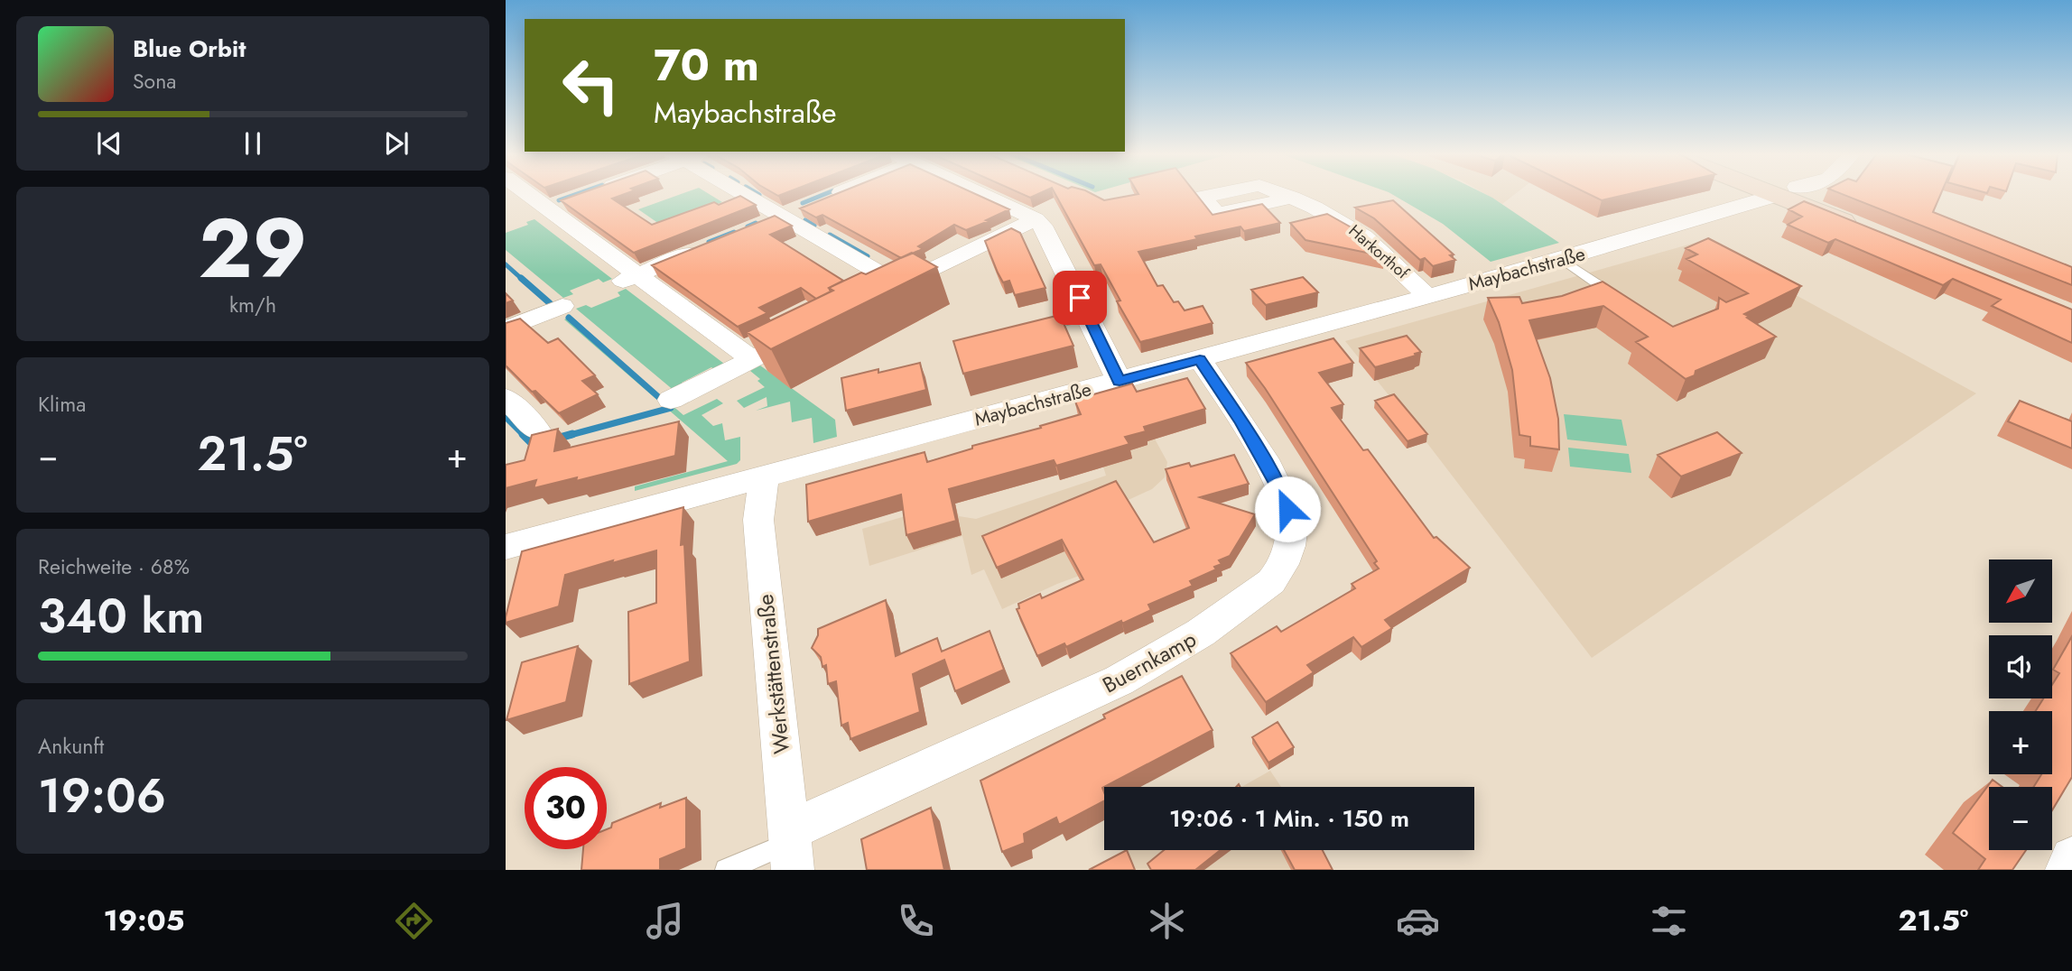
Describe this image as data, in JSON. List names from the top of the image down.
{
  "streets": {
    "street": [
      "Harkorthof",
      "Maybachstraße",
      "Buernkamp",
      "Werkstättenstraße"
    ]
  },
  "crossings": [
    ["Harkorthof", "Maybachstraße"],
    ["Maybachstraße", "Buernkamp"],
    ["Maybachstraße", "Werkstättenstraße"],
    ["Buernkamp", "Werkstättenstraße"]
  ],
  "north": "bottom left",
  "page": {
    "turn": ["70 m", "Maybachstraße"],
    "song": ["Blue Orbit", "Sona"],
    "tile": [
      ["29", "km/h"],
      "Klima",
      ["Reichweite · 68%", "340 km"],
      ["Ankunft", "19:06"]
    ],
    "heat": ["−", "21.5°", "+"],
    "map_buttons": ["+", "−"],
    "limit": "30",
    "trip": "19:06 · 1 Min. · 150 m",
    "tabs": ["19:05", "21.5°"]
  }
}
